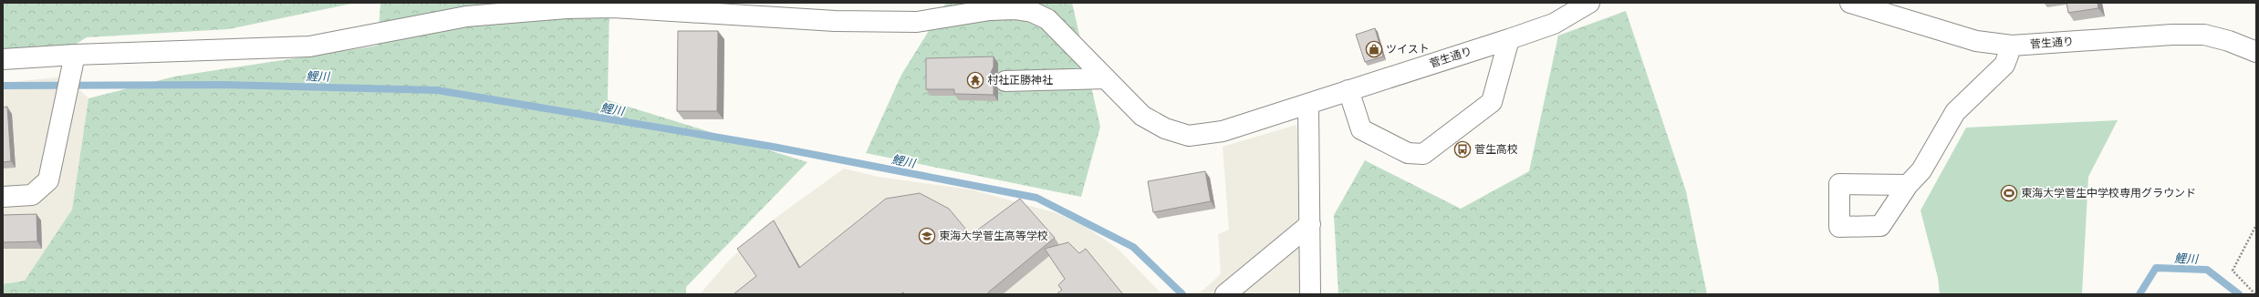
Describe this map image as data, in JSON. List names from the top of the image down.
{
  "streets": {
    "street": ["菅生通り"]
  },
  "water": ["鯉川"],
  "places": {
    "shop": ["ツイスト"],
    "temple": ["村社正勝神社"],
    "bus stop": ["菅生高校"],
    "sports": ["東海大学菅生中学校専用グラウンド"],
    "school or university": ["東海大学菅生高等学校"]
  }
}
